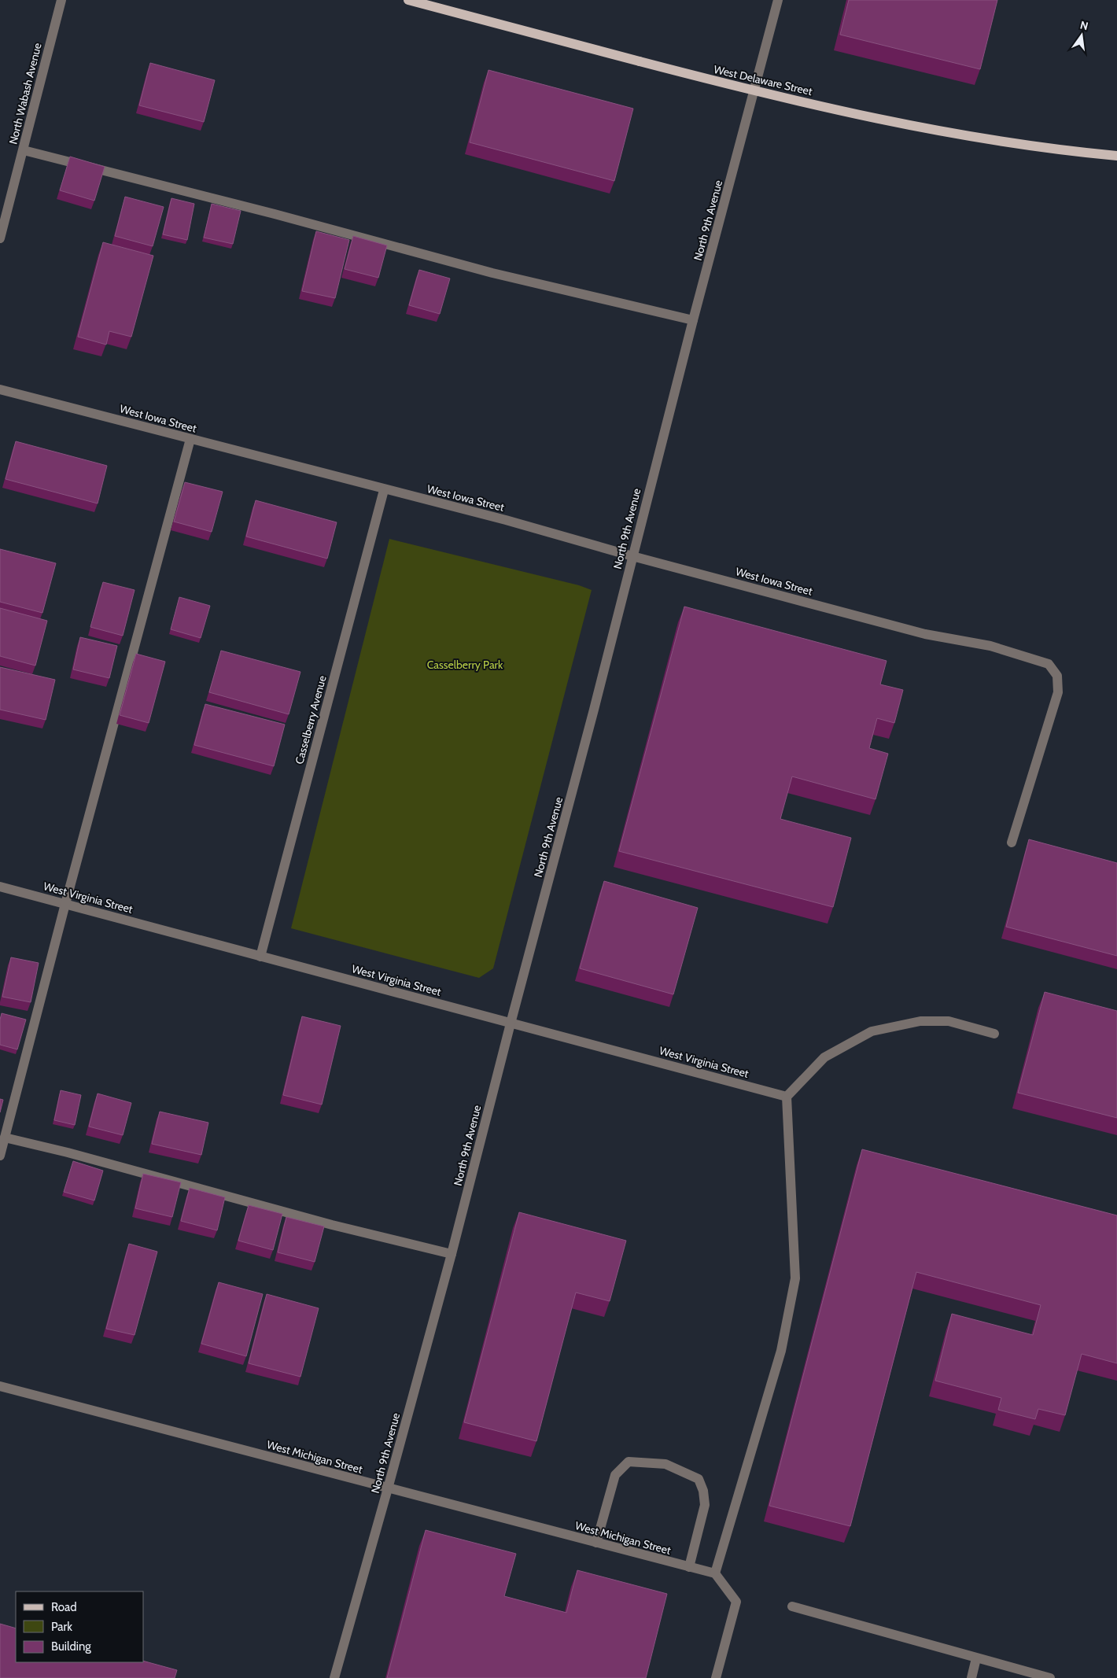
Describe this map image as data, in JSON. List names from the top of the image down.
{
  "streets": {
    "main road": ["West Delaware Street"],
    "street": [
      "North Wabash Avenue",
      "North 9th Avenue",
      "West Iowa Street",
      "Casselberry Avenue",
      "West Virginia Street",
      "West Michigan Street"
    ]
  },
  "crossings": [
    ["North 9th Avenue", "West Iowa Street"],
    ["North 9th Avenue", "West Virginia Street"],
    ["North 9th Avenue", "West Michigan Street"],
    ["West Iowa Street", "Casselberry Avenue"],
    ["Casselberry Avenue", "West Virginia Street"]
  ],
  "parks": ["Casselberry Park"],
  "legend": ["Road", "Park", "Building"],
  "north": "top"
}
